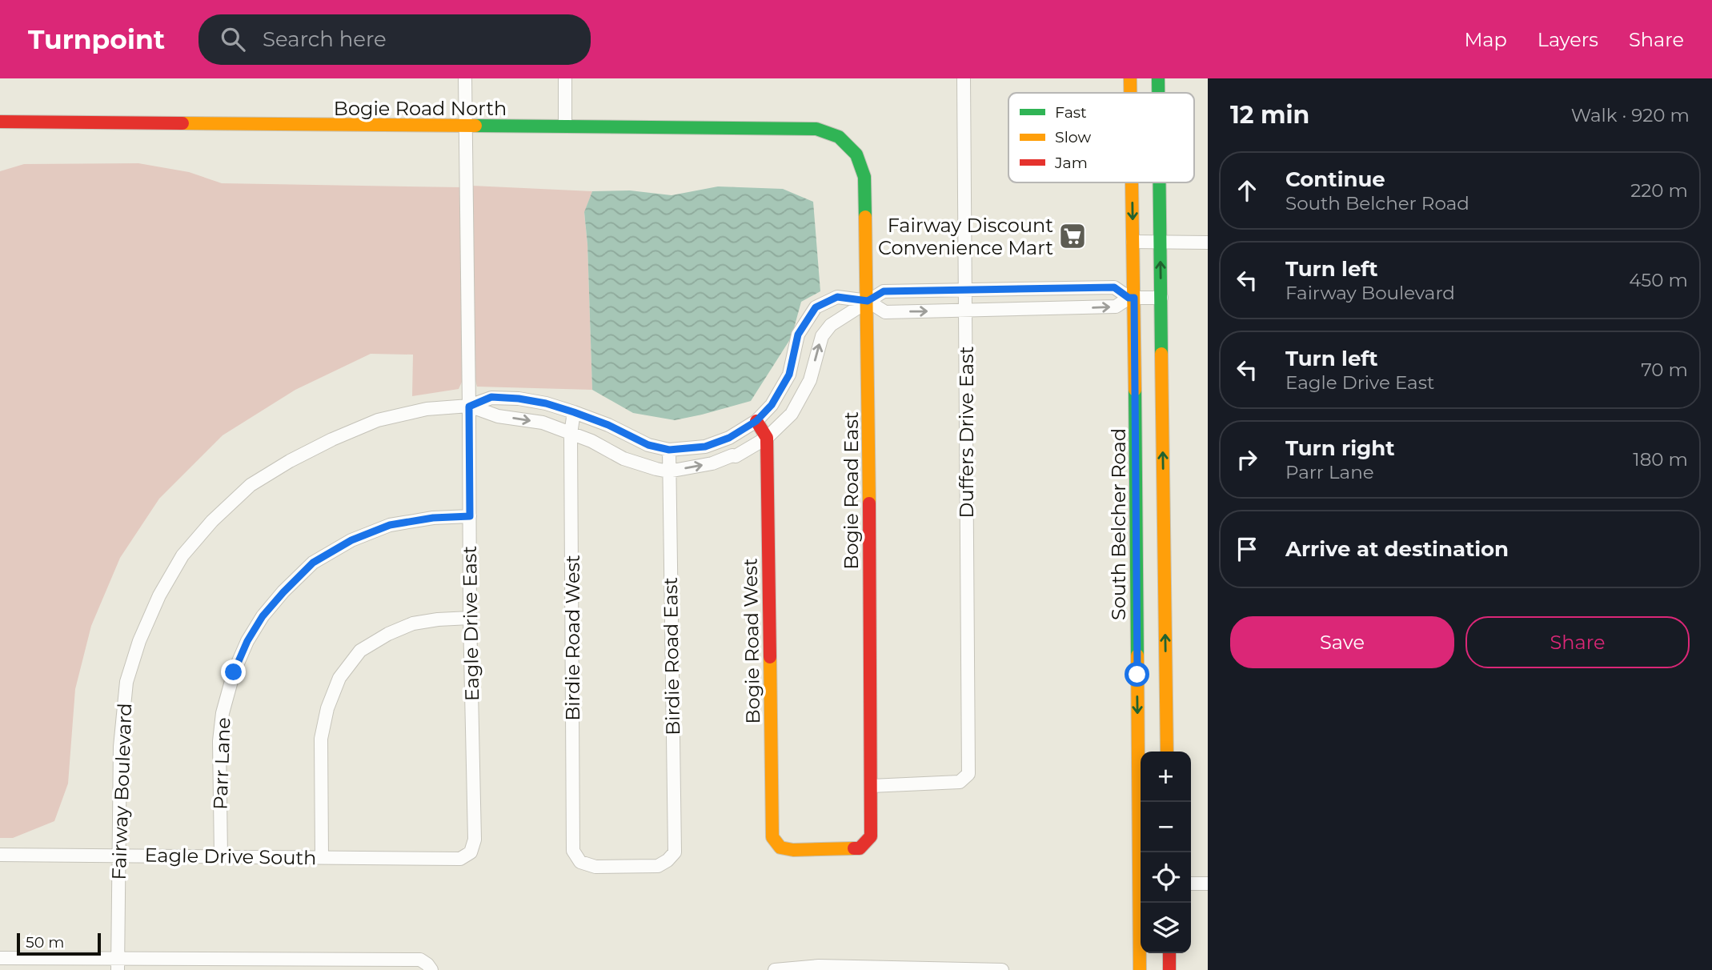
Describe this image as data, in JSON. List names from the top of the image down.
{
  "streets": {
    "street": [
      "Bogie Road North",
      "Duffers Drive East",
      "Bogie Road East",
      "South Belcher Road",
      "Eagle Drive East",
      "Birdie Road West",
      "Bogie Road West",
      "Birdie Road East",
      "Parr Lane",
      "Fairway Boulevard",
      "Eagle Drive South"
    ]
  },
  "crossings": [
    ["Bogie Road North", "Bogie Road East"],
    ["Bogie Road North", "Eagle Drive East"],
    ["Duffers Drive East", "Bogie Road East"],
    ["Duffers Drive East", "Fairway Boulevard"],
    ["Bogie Road East", "Bogie Road West"],
    ["Bogie Road East", "Fairway Boulevard"],
    ["South Belcher Road", "Fairway Boulevard"],
    ["Eagle Drive East", "Parr Lane"],
    ["Eagle Drive East", "Fairway Boulevard"],
    ["Eagle Drive East", "Eagle Drive South"],
    ["Birdie Road West", "Birdie Road East"],
    ["Birdie Road West", "Fairway Boulevard"],
    ["Bogie Road West", "Fairway Boulevard"],
    ["Birdie Road East", "Fairway Boulevard"],
    ["Parr Lane", "Eagle Drive South"],
    ["Fairway Boulevard", "Eagle Drive South"]
  ],
  "places": {
    "supermarket": ["Fairway Discount Convenience Mart"]
  },
  "legend": ["Fast", "Slow", "Jam"],
  "scale_bar": "50 m",
  "page": {
    "header": "Turnpoint",
    "search": "Search here",
    "nav": ["Map", "Layers", "Share"],
    "heading": ["12 min", "Walk · 920 m"],
    "list": [
      ["Continue", "South Belcher Road", "220 m"],
      ["Turn left", "Fairway Boulevard", "450 m"],
      ["Turn left", "Eagle Drive East", "70 m"],
      ["Turn right", "Parr Lane", "180 m"],
      "Arrive at destination"
    ],
    "buttons": ["Save", "Share"],
    "map_buttons": ["+", "−"],
    "scale": "50 m"
  }
}
